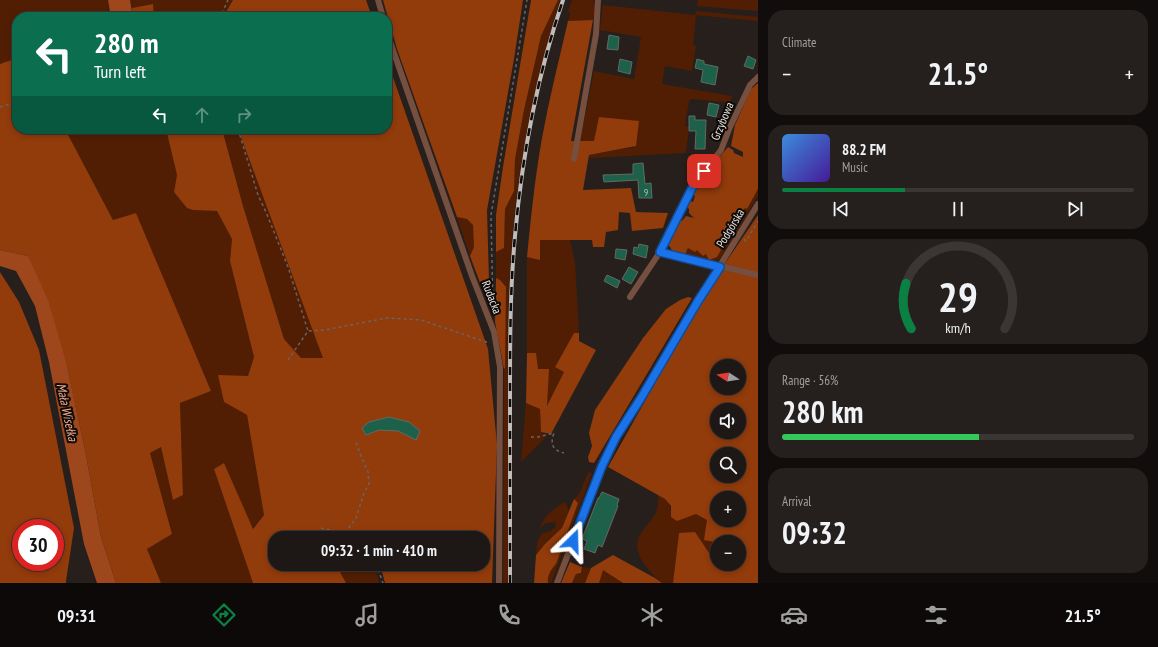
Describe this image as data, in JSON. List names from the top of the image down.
{
  "streets": {
    "street": ["Grzybowa", "Podgórska", "Rudacka"]
  },
  "water": ["Mała Wisełka"],
  "house_numbers": ["9"],
  "north": "left",
  "page": {
    "tile": [
      "Climate",
      ["Range · 56%", "280 km"],
      ["Arrival", "09:32"]
    ],
    "turn": ["280 m", "Turn left"],
    "heat": ["−", "21.5°", "+"],
    "song": ["88.2 FM", "Music"],
    "map_buttons": ["+", "−"],
    "limit": "30",
    "trip": "09:32 · 1 min · 410 m",
    "tabs": ["09:31", "21.5°"],
    "gauge": ["29", "km/h"]
  }
}
